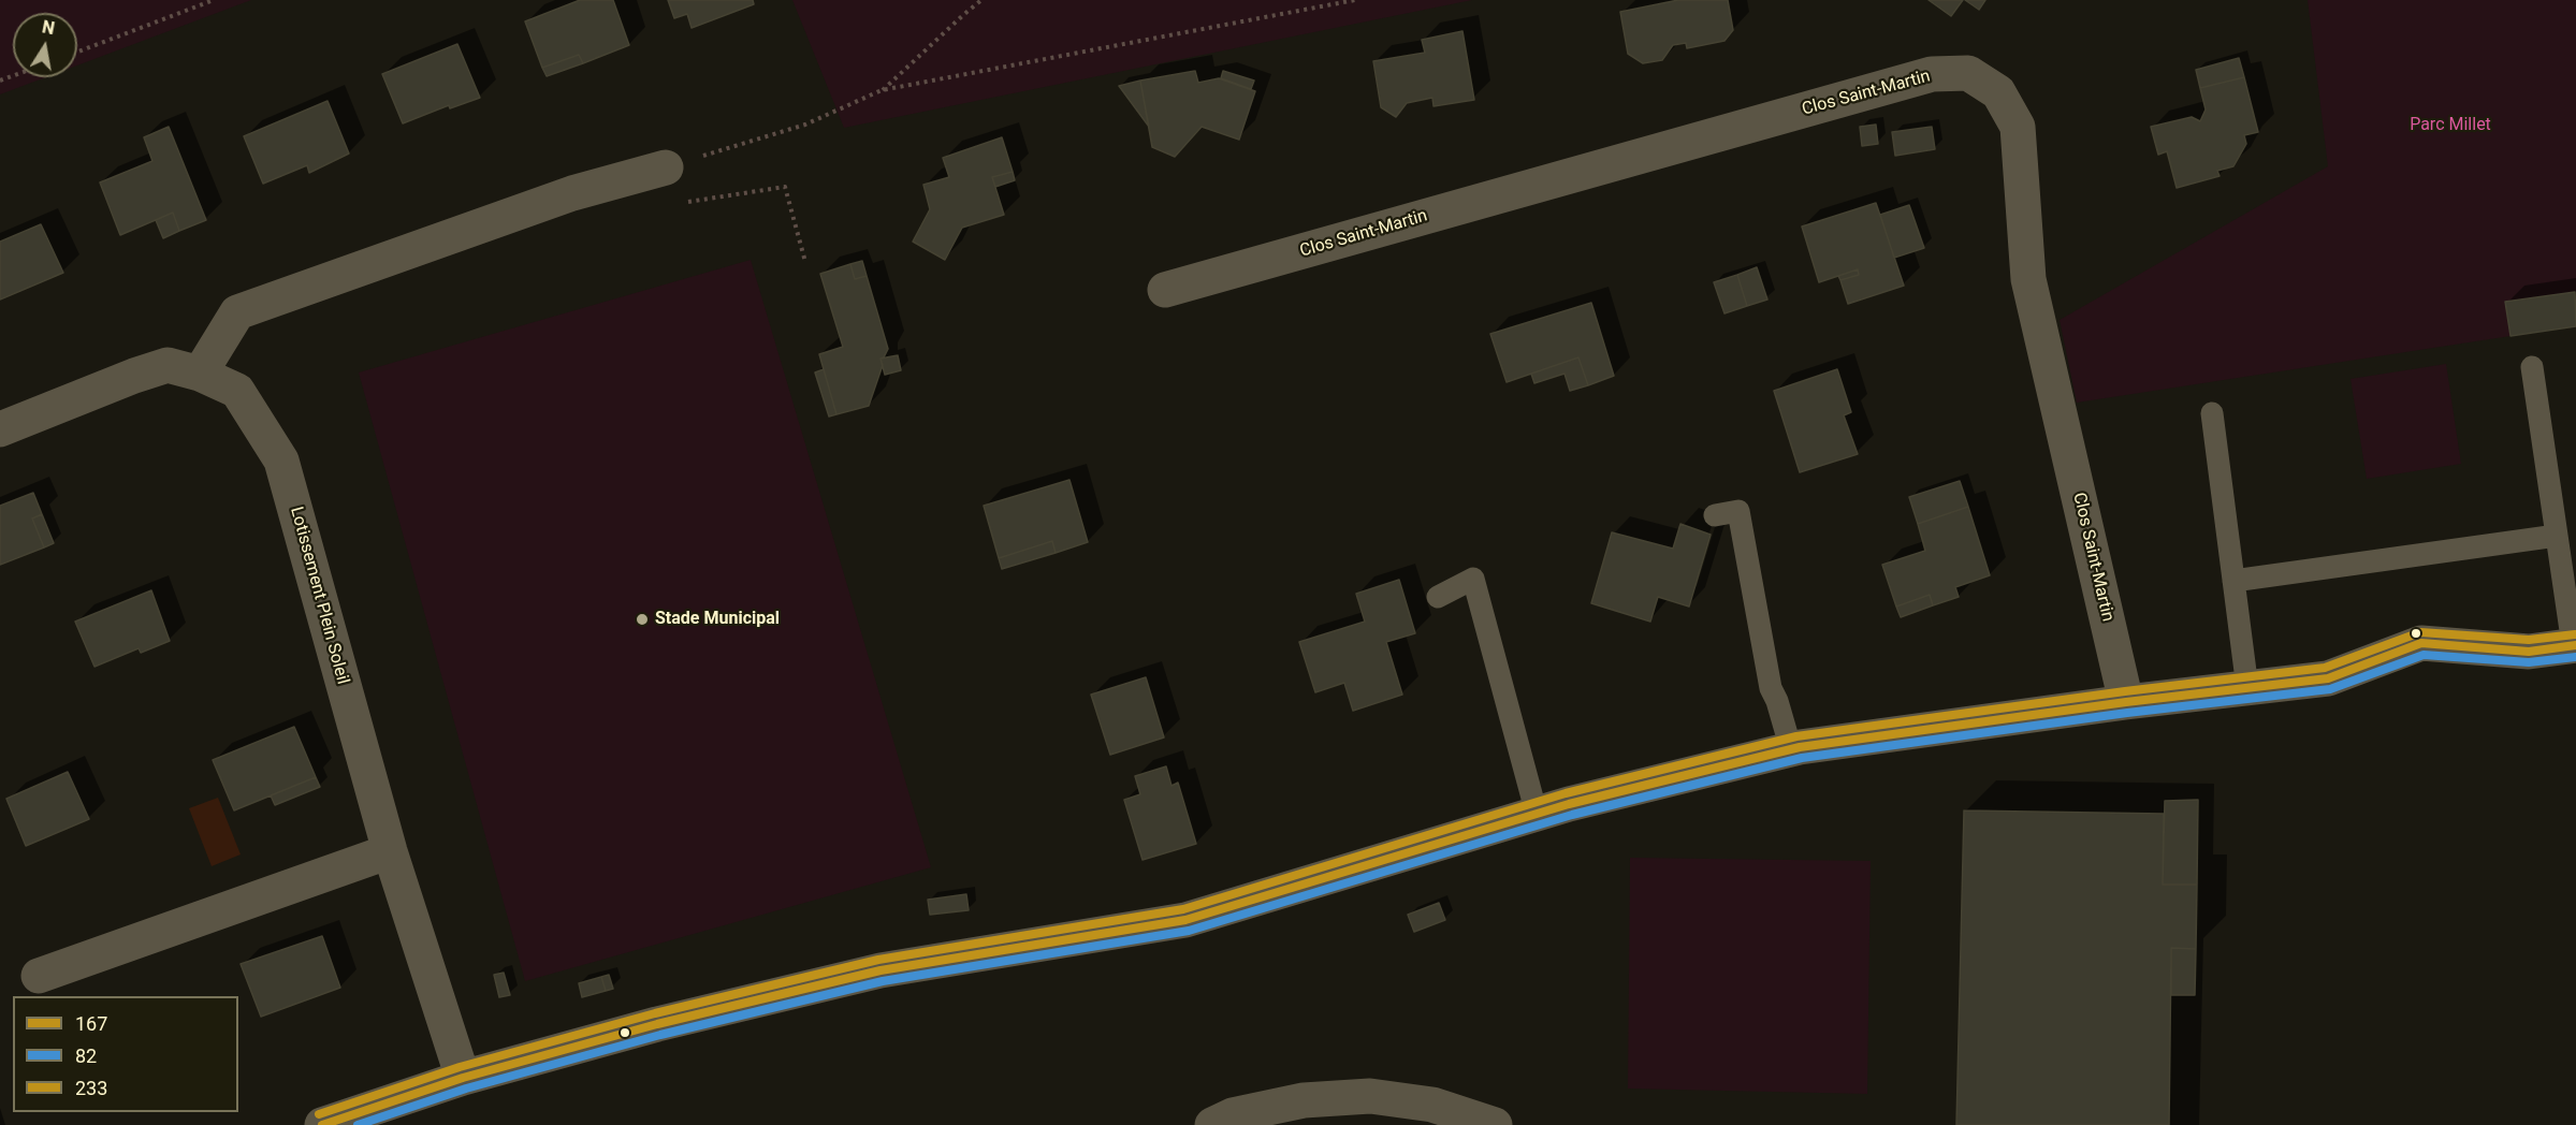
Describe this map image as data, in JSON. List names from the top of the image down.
{
  "streets": {
    "street": ["Clos Saint-Martin", "Lotissement Plein Soleil"]
  },
  "parks": ["Parc Millet"],
  "places": ["Stade Municipal"],
  "lines": ["transit line 233", "transit line 167", "transit line 82"],
  "legend": ["167", "82", "233"],
  "north": "top"
}
